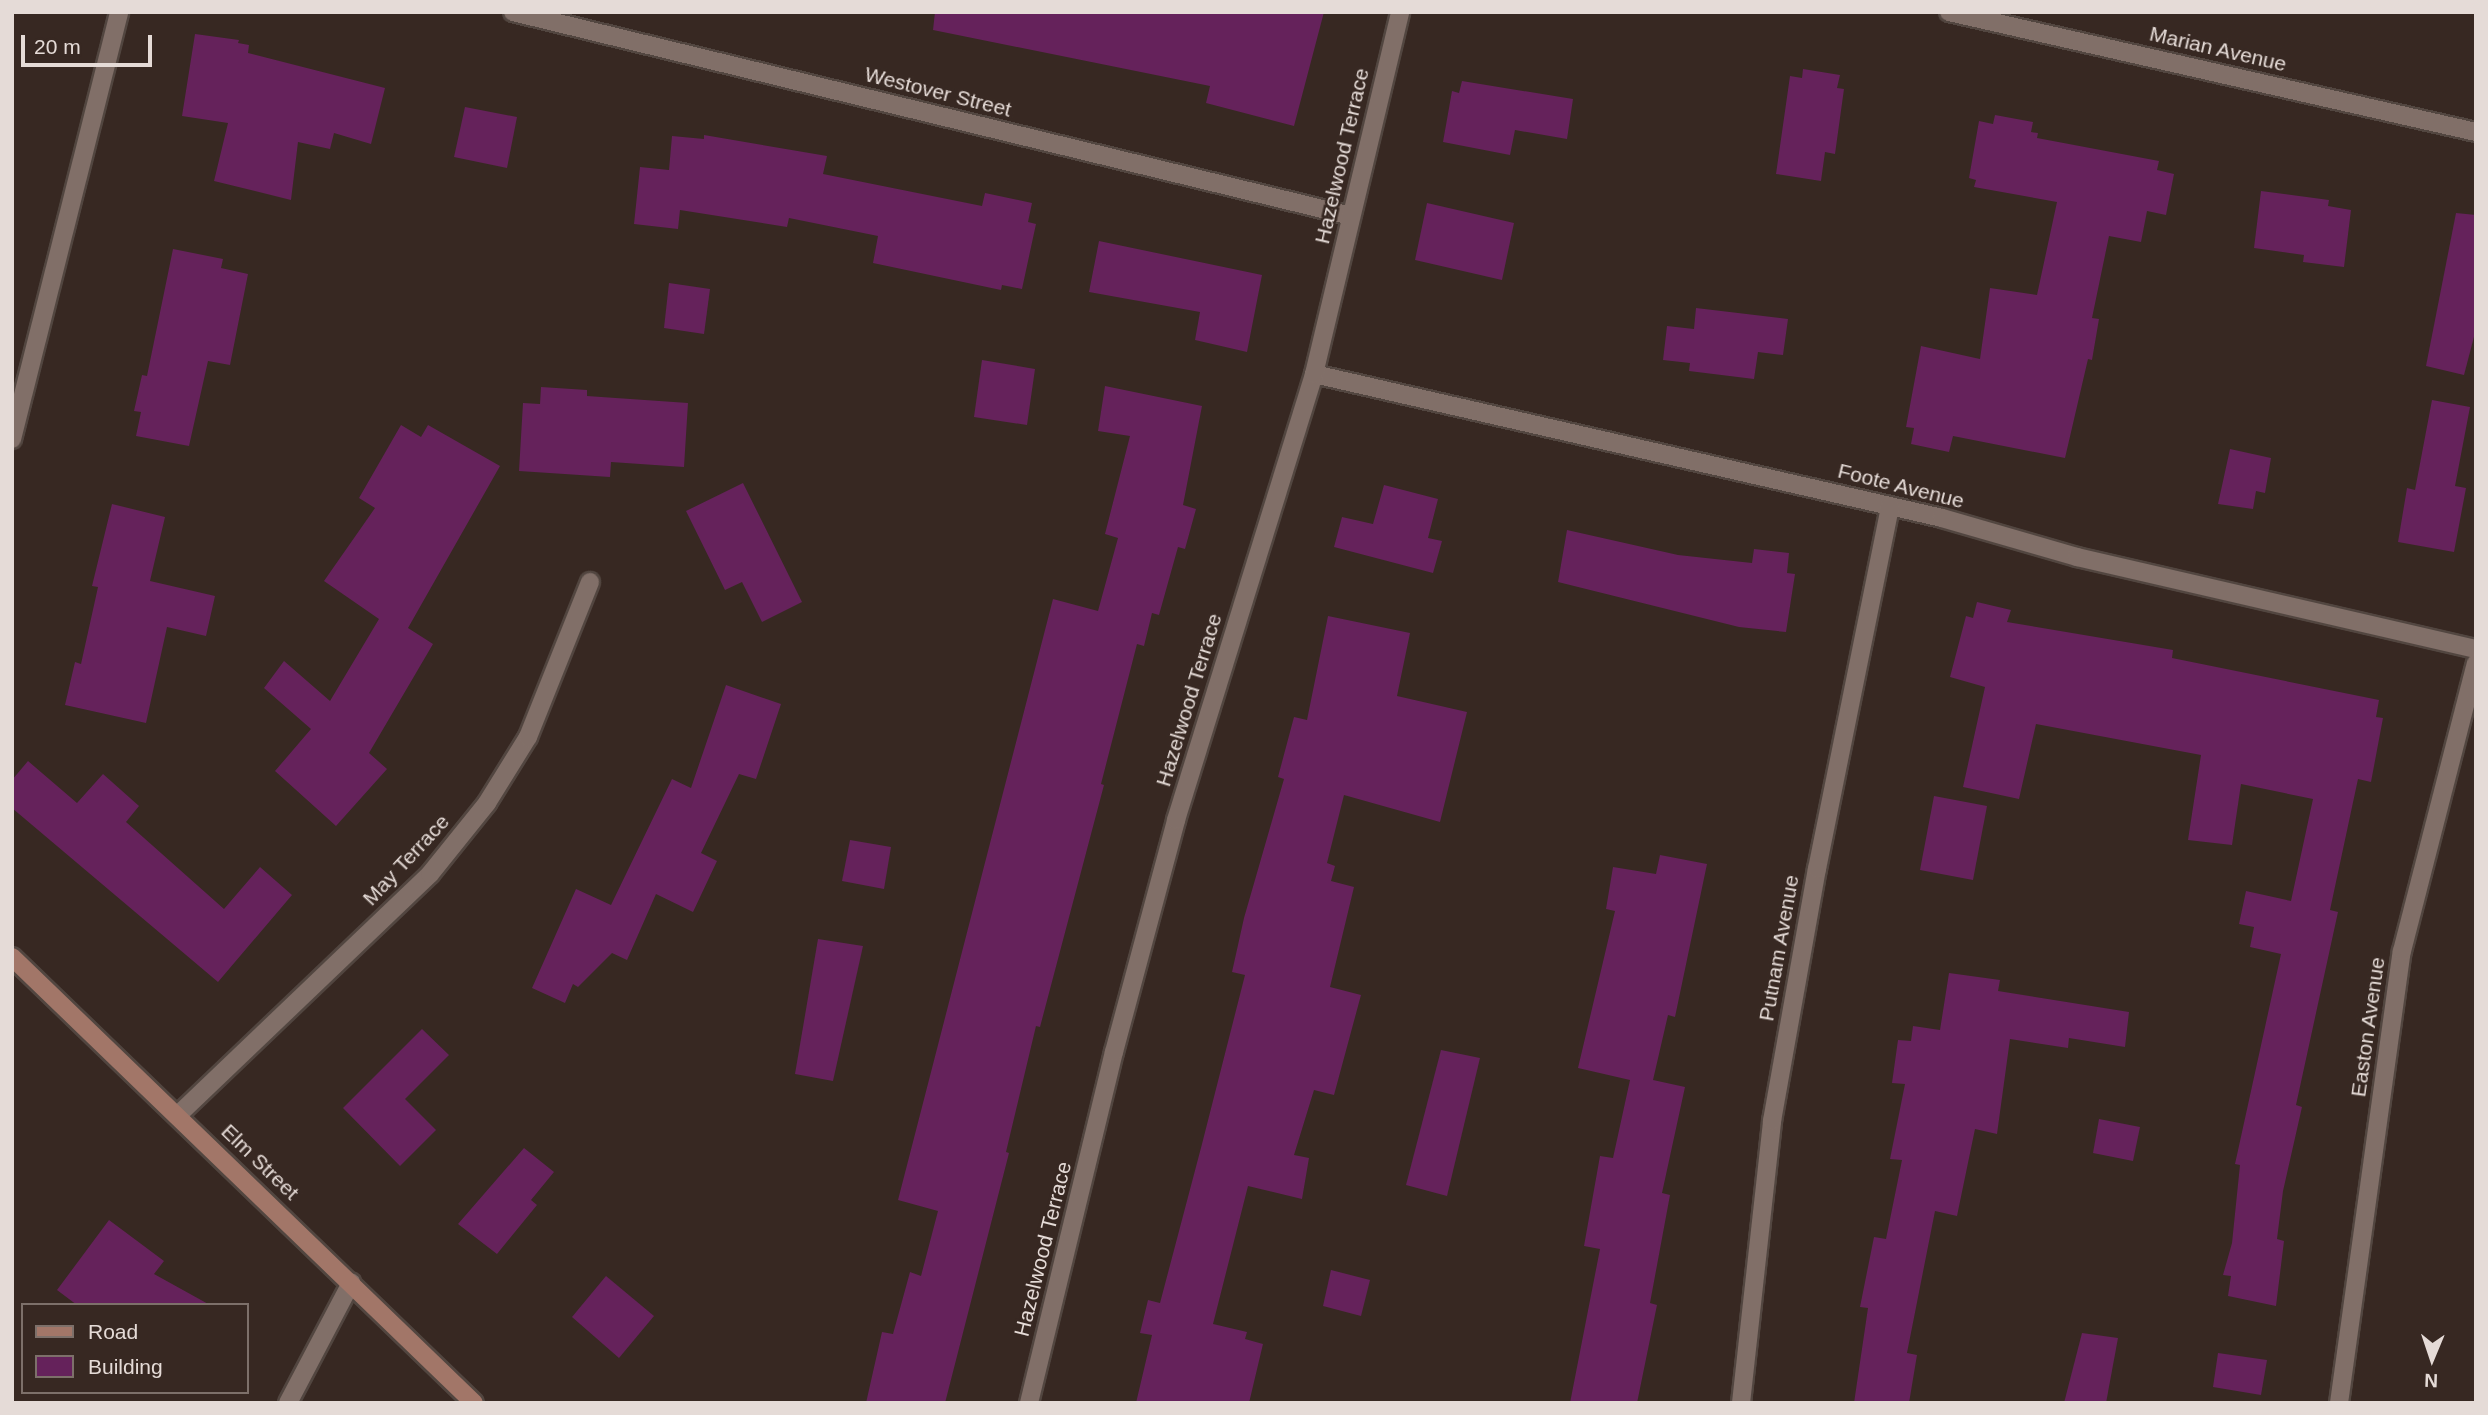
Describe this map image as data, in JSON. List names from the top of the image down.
{
  "streets": {
    "street": [
      "Marian Avenue",
      "Westover Street",
      "Hazelwood Terrace",
      "Foote Avenue",
      "May Terrace",
      "Putnam Avenue",
      "Easton Avenue",
      "Elm Street"
    ]
  },
  "crossings": [
    ["Westover Street", "Hazelwood Terrace"],
    ["Hazelwood Terrace", "Foote Avenue"],
    ["Foote Avenue", "Putnam Avenue"],
    ["May Terrace", "Elm Street"]
  ],
  "legend": ["Road", "Building"],
  "scale_bar": "20 m",
  "north": "bottom"
}
